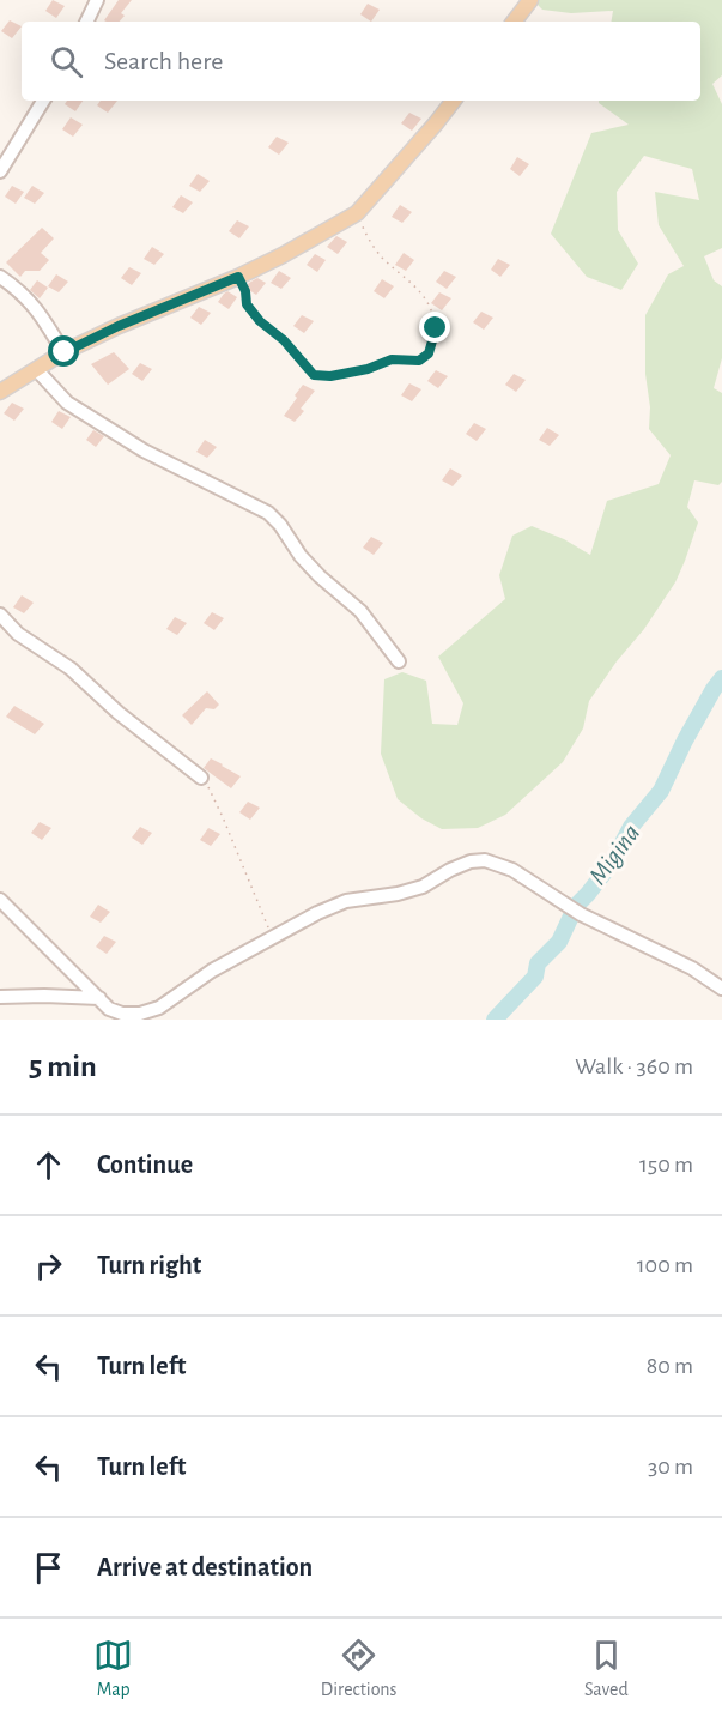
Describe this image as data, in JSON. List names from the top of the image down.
{
  "water": ["Migina"],
  "page": {
    "search": "Search here",
    "heading": ["5 min", "Walk · 360 m"],
    "list": [
      ["Continue", "150 m"],
      ["Turn right", "100 m"],
      ["Turn left", "80 m"],
      ["Turn left", "30 m"],
      "Arrive at destination"
    ],
    "nav": ["Map", "Directions", "Saved"]
  }
}
